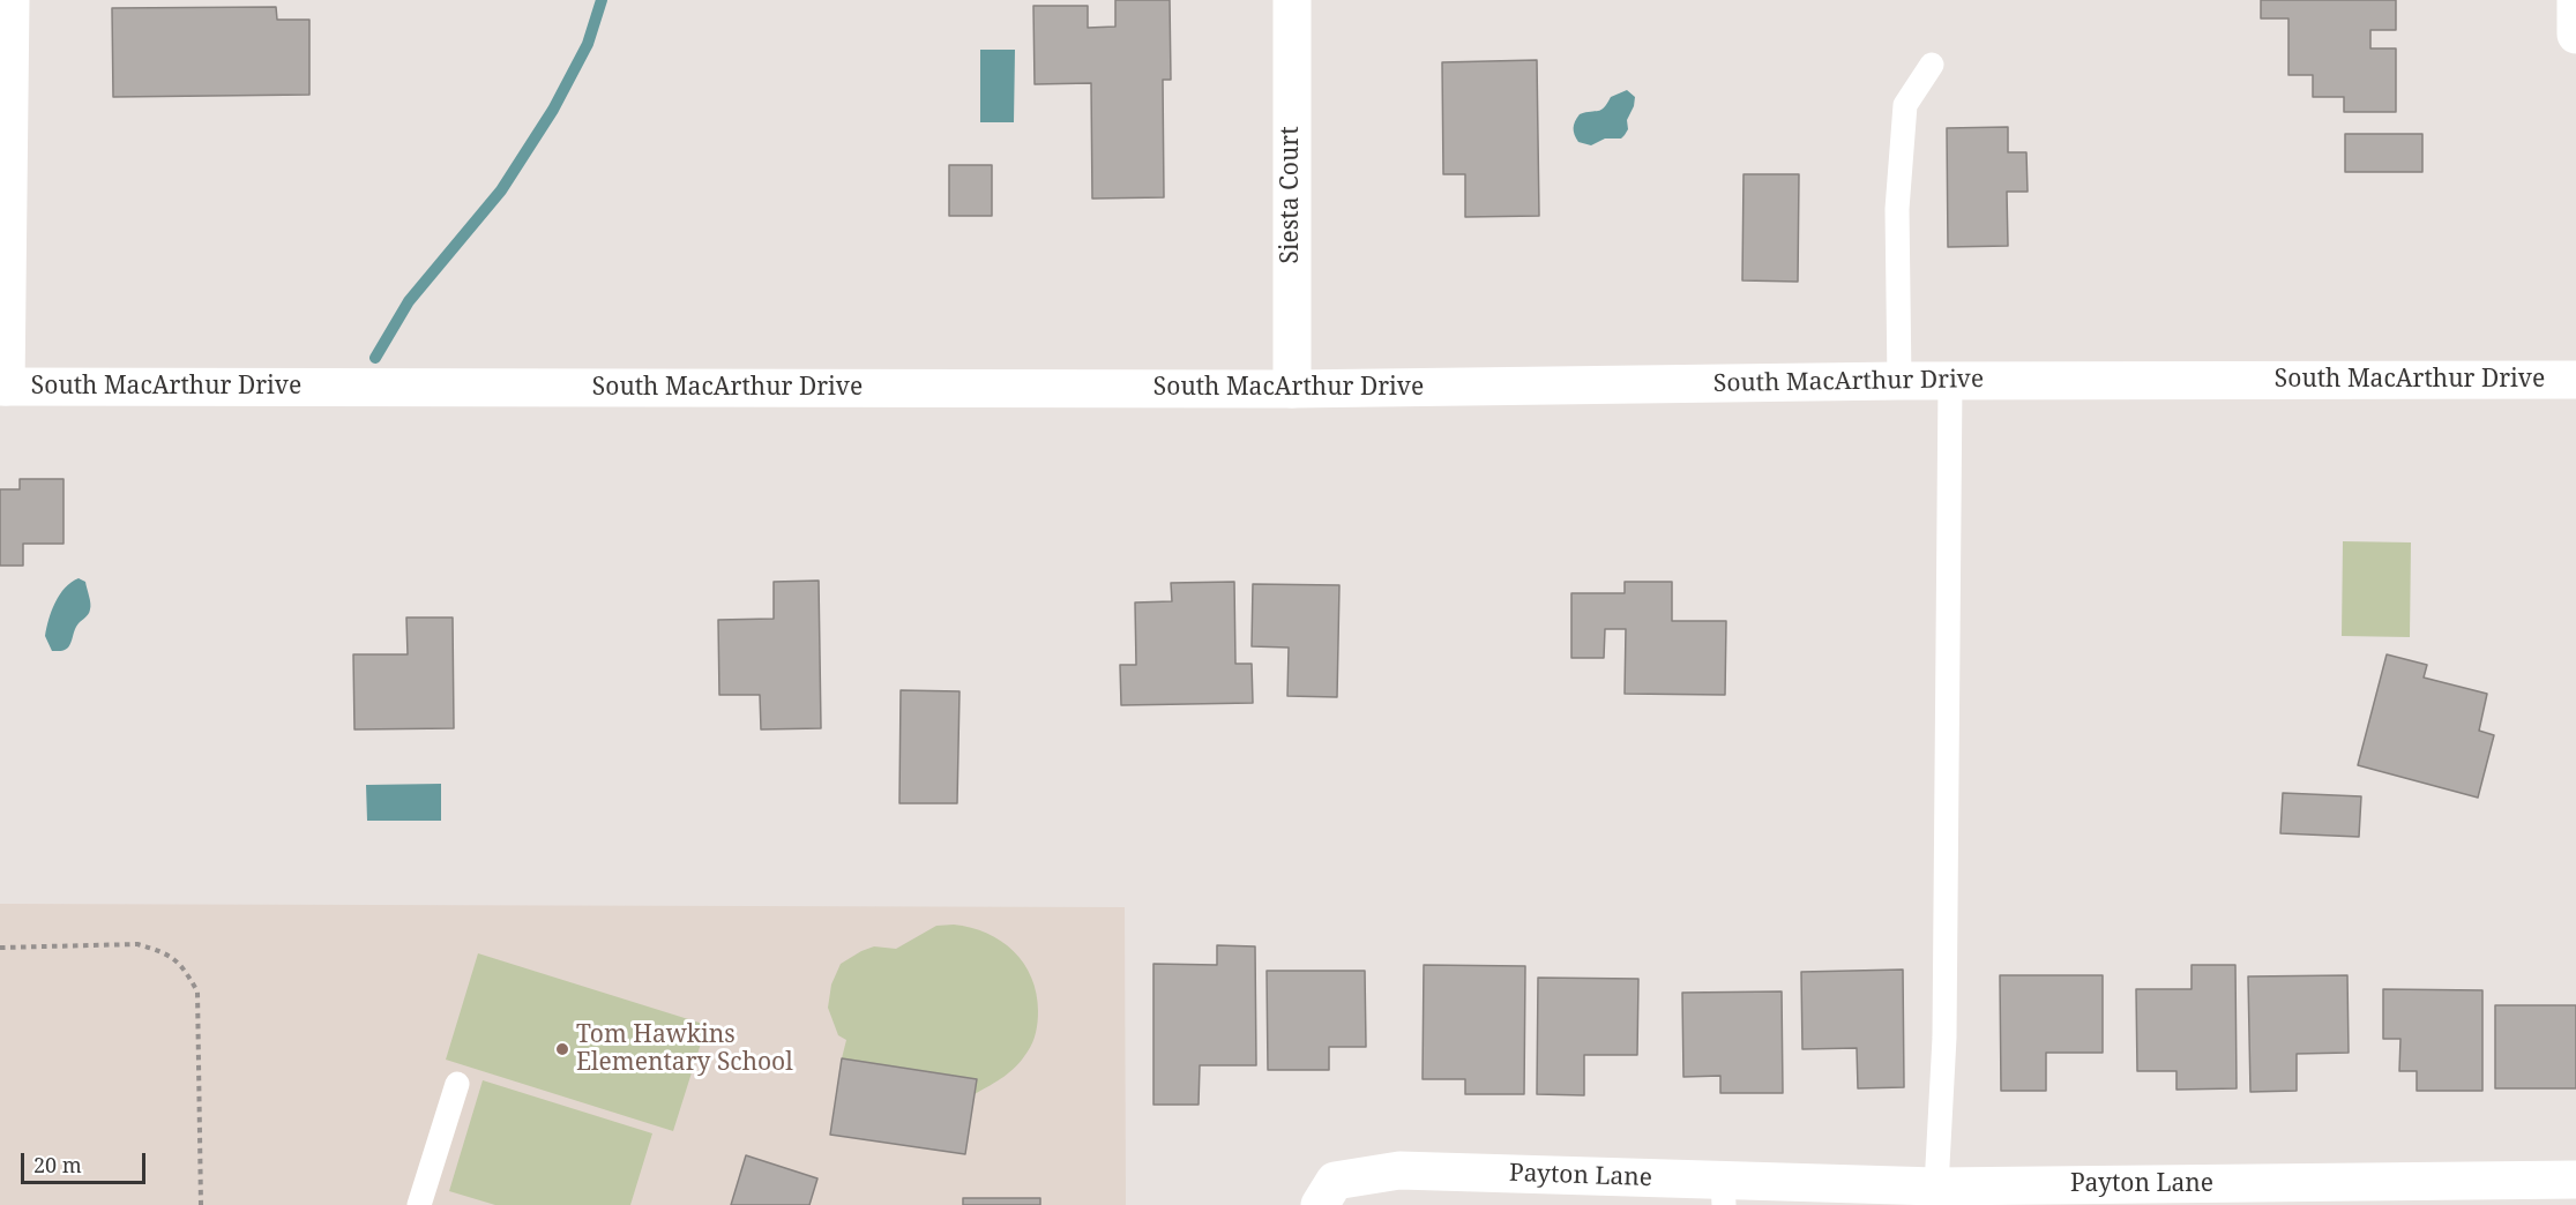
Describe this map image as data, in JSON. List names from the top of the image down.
{
  "streets": {
    "street": ["Siesta Court", "South MacArthur Drive", "Payton Lane"]
  },
  "crossings": [
    ["Siesta Court", "South MacArthur Drive"]
  ],
  "places": ["Tom Hawkins Elementary School"],
  "scale_bar": "20 m"
}
